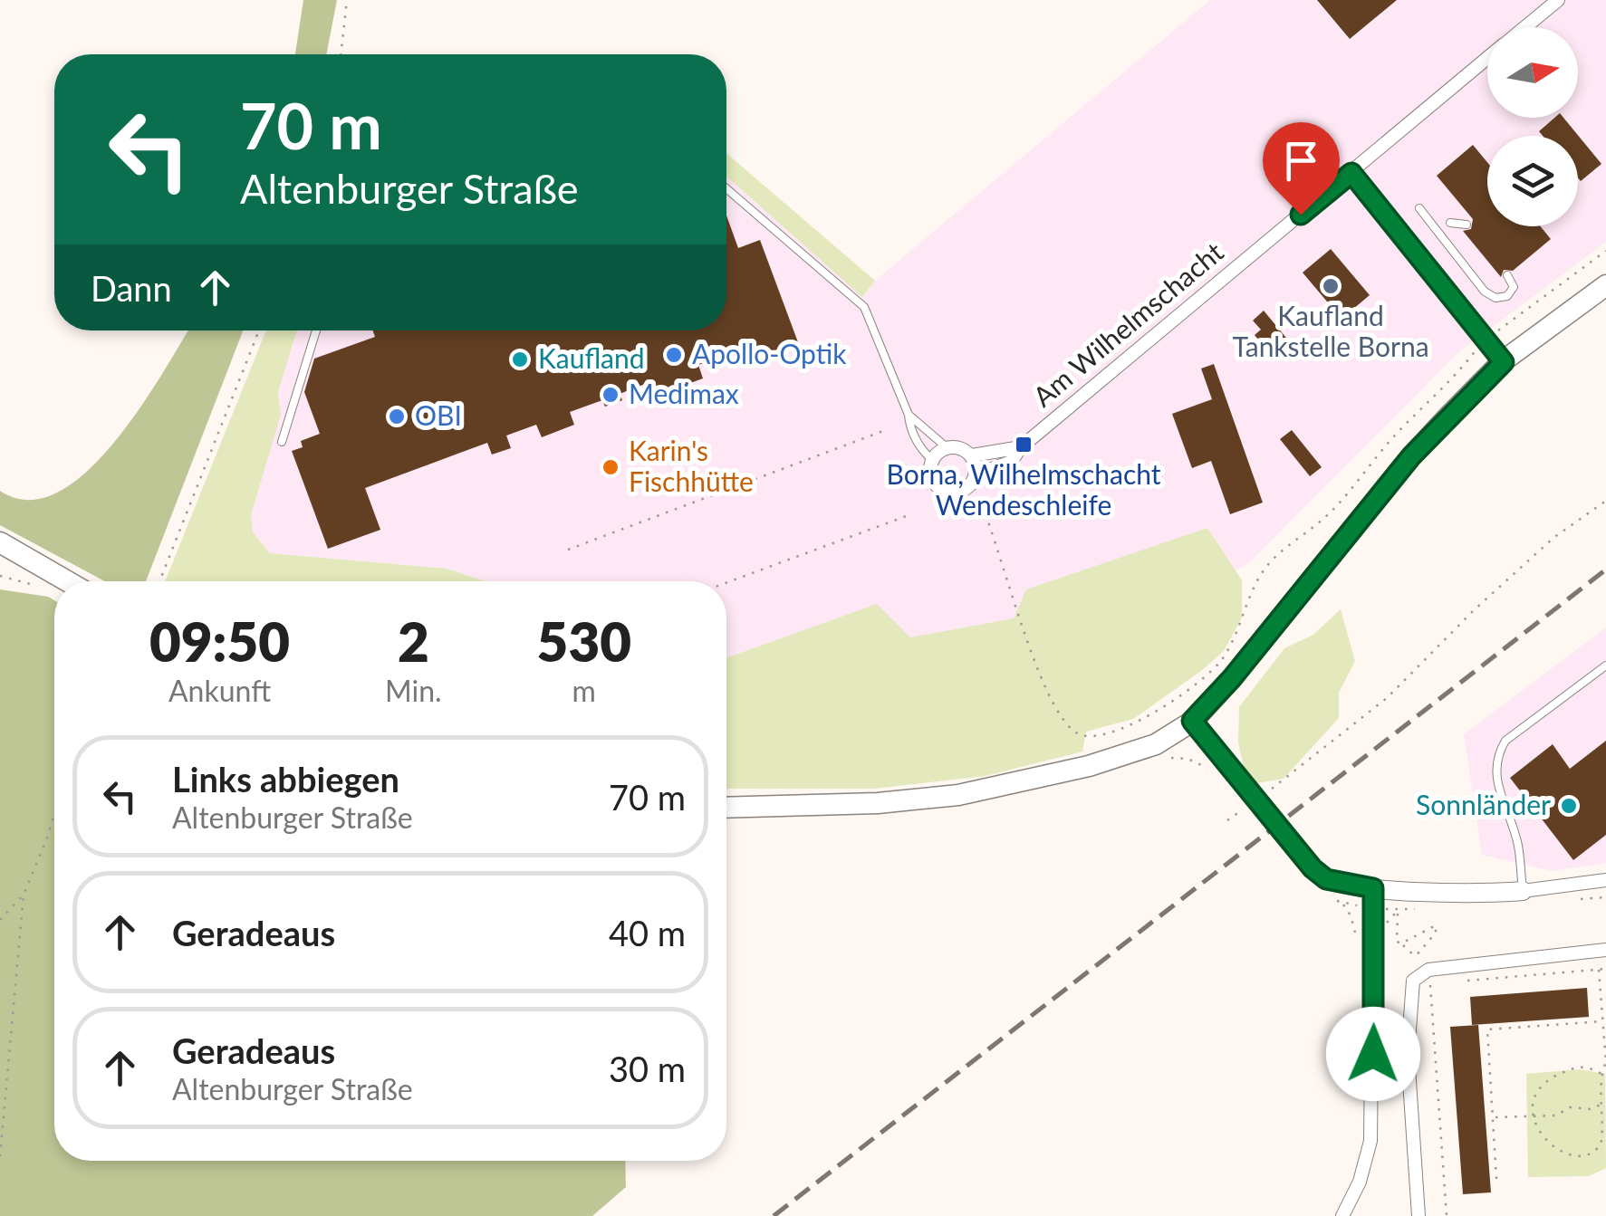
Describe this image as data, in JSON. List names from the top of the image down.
{
  "streets": {
    "street": ["Am Wilhelmschacht"]
  },
  "places": {
    "other": [
      "Kaufland Tankstelle Borna",
      "Apollo-Optik",
      "Kaufland",
      "Medimax",
      "OBI",
      "Karin's Fischhütte",
      "Sonnländer"
    ],
    "transit": ["Borna, Wilhelmschacht Wendeschleife"]
  },
  "north": "right",
  "page": {
    "turn": ["70 m", "Altenburger Straße"],
    "then": "Dann",
    "eta": [
      "09:50",
      "Ankunft",
      "2",
      "Min.",
      "530",
      "m"
    ],
    "list": [
      {
        "name": "Links abbiegen",
        "note": "Altenburger Straße",
        "value": "70 m"
      },
      {
        "name": "Geradeaus",
        "value": "40 m"
      },
      {
        "name": "Geradeaus",
        "note": "Altenburger Straße",
        "value": "30 m"
      }
    ]
  }
}
